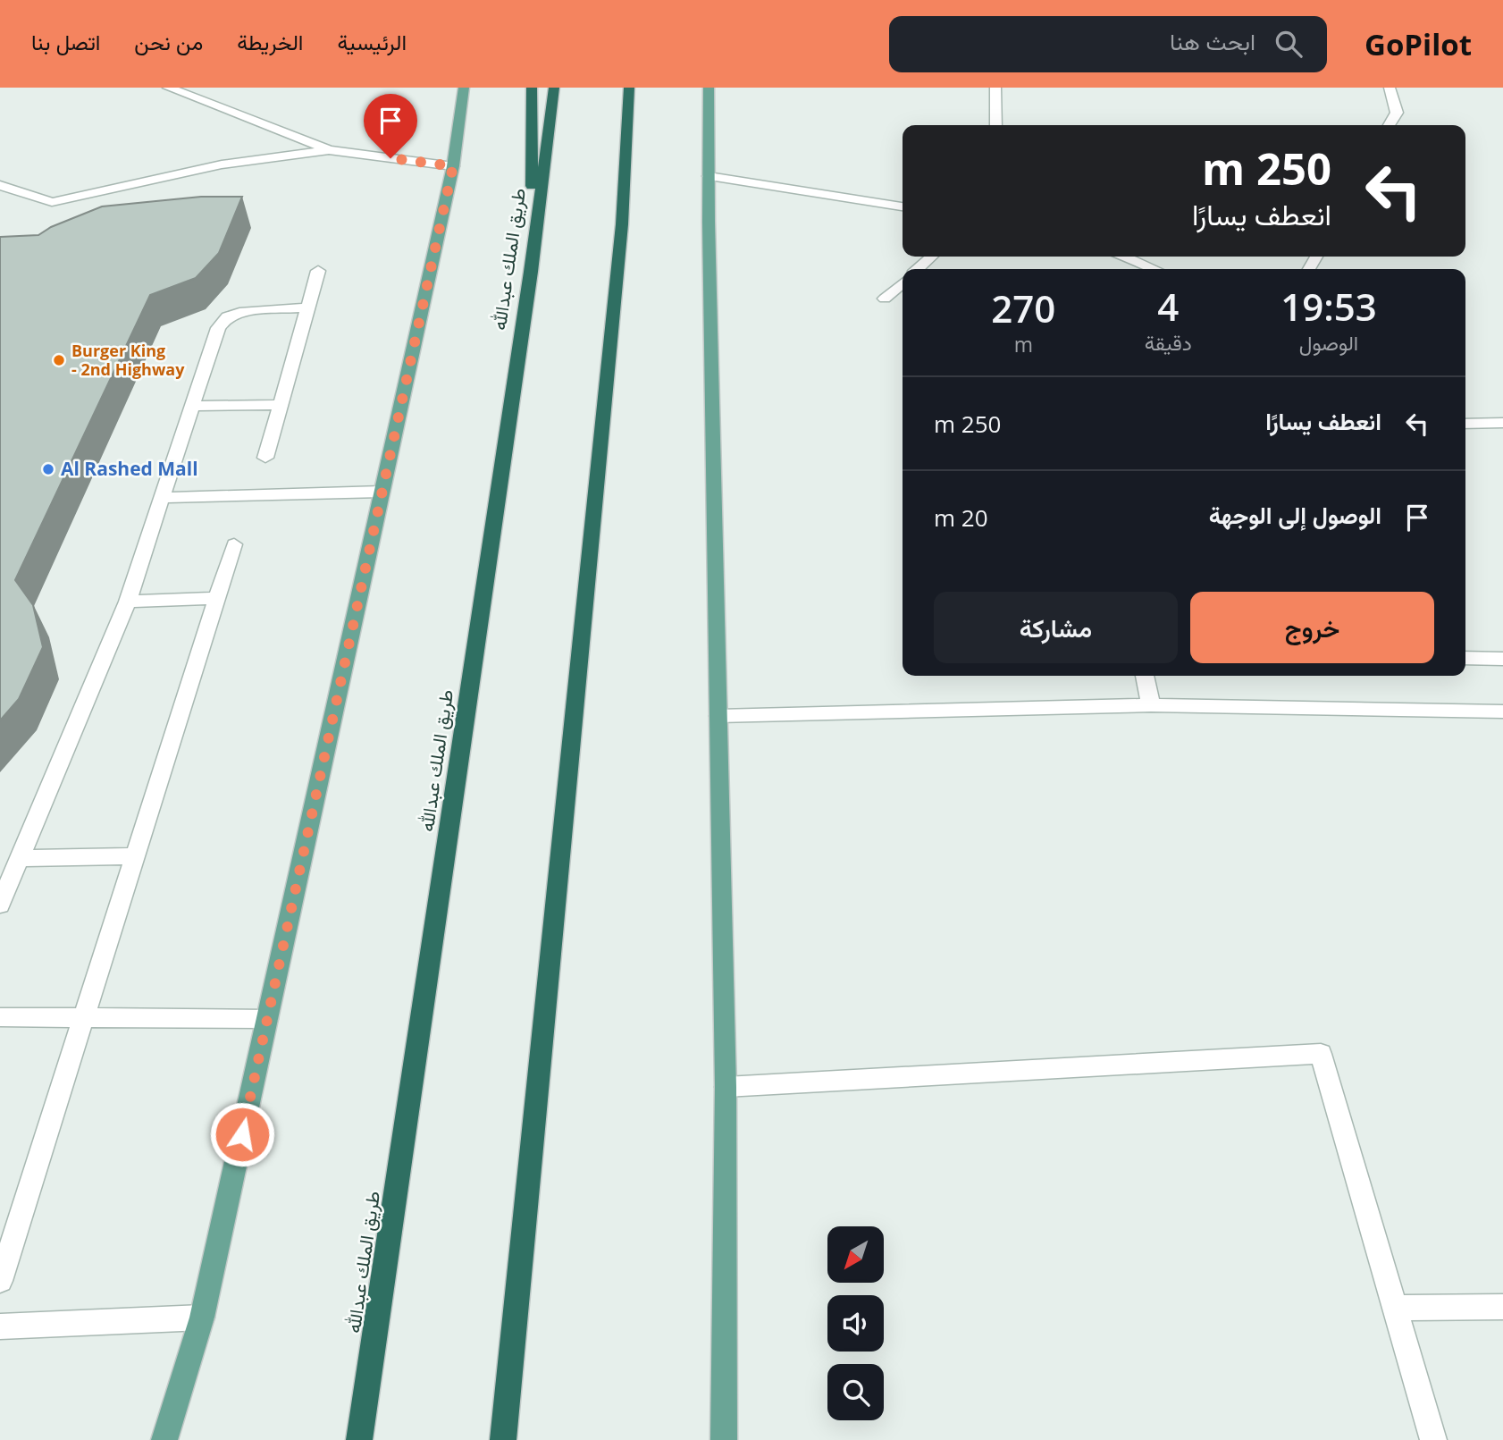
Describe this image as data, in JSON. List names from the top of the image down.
{
  "streets": {
    "highway": ["طريق الملك عبدالله"]
  },
  "places": ["Burger King - 2nd Highway", "Al Rashed Mall"],
  "north": "bottom left",
  "page": {
    "header": "GoPilot",
    "search": "ابحث هنا",
    "nav": [
      "الرئيسية",
      "الخريطة",
      "من نحن",
      "اتصل بنا"
    ],
    "turn": ["250 m", "انعطف يسارًا"],
    "eta": [
      "19:53",
      "الوصول",
      "4",
      "دقيقة",
      "270",
      "m"
    ],
    "list": [
      {
        "name": "انعطف يسارًا",
        "value": "250 m"
      },
      {
        "name": "الوصول إلى الوجهة",
        "value": "20 m"
      }
    ],
    "buttons": ["خروج", "مشاركة"]
  }
}
